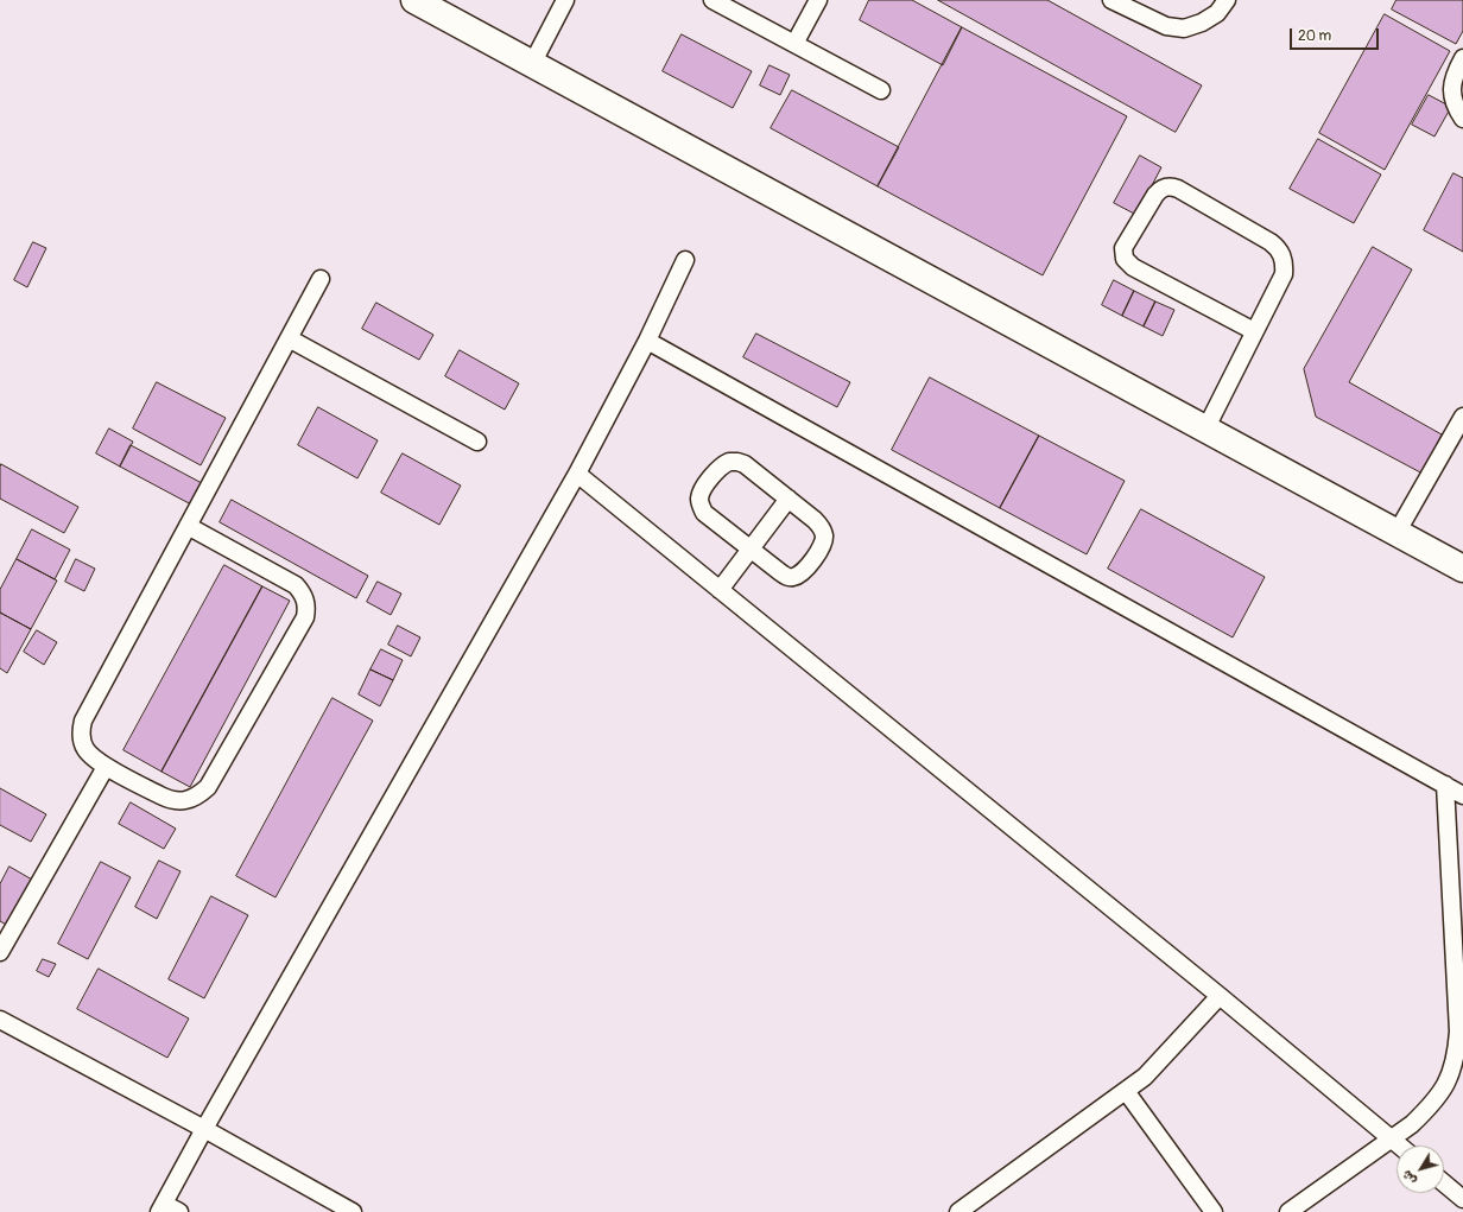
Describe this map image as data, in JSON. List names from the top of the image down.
{
  "scale_bar": "20 m",
  "north": "bottom left"
}
